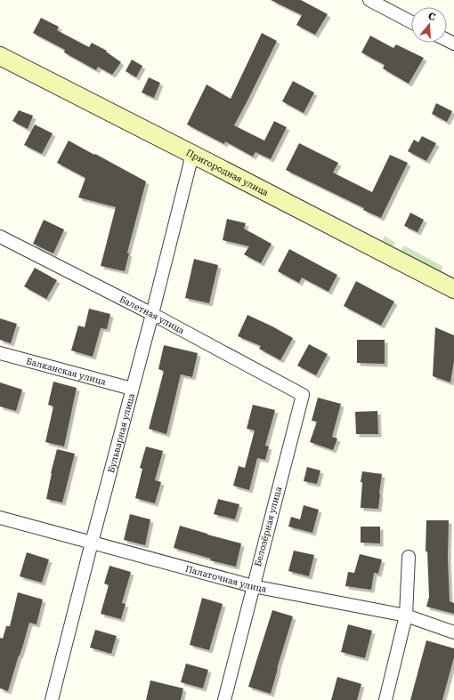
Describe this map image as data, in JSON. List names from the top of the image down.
{
  "streets": {
    "street": [
      "Пригородная улица",
      "Балетная улица",
      "Балканская улица",
      "Бульварная улица",
      "Белозёрная улица",
      "Палаточная улица"
    ]
  },
  "crossings": [
    ["Пригородная улица", "Бульварная улица"],
    ["Балетная улица", "Бульварная улица"],
    ["Балетная улица", "Белозёрная улица"],
    ["Балканская улица", "Бульварная улица"],
    ["Бульварная улица", "Палаточная улица"],
    ["Белозёрная улица", "Палаточная улица"]
  ],
  "north": "top"
}
